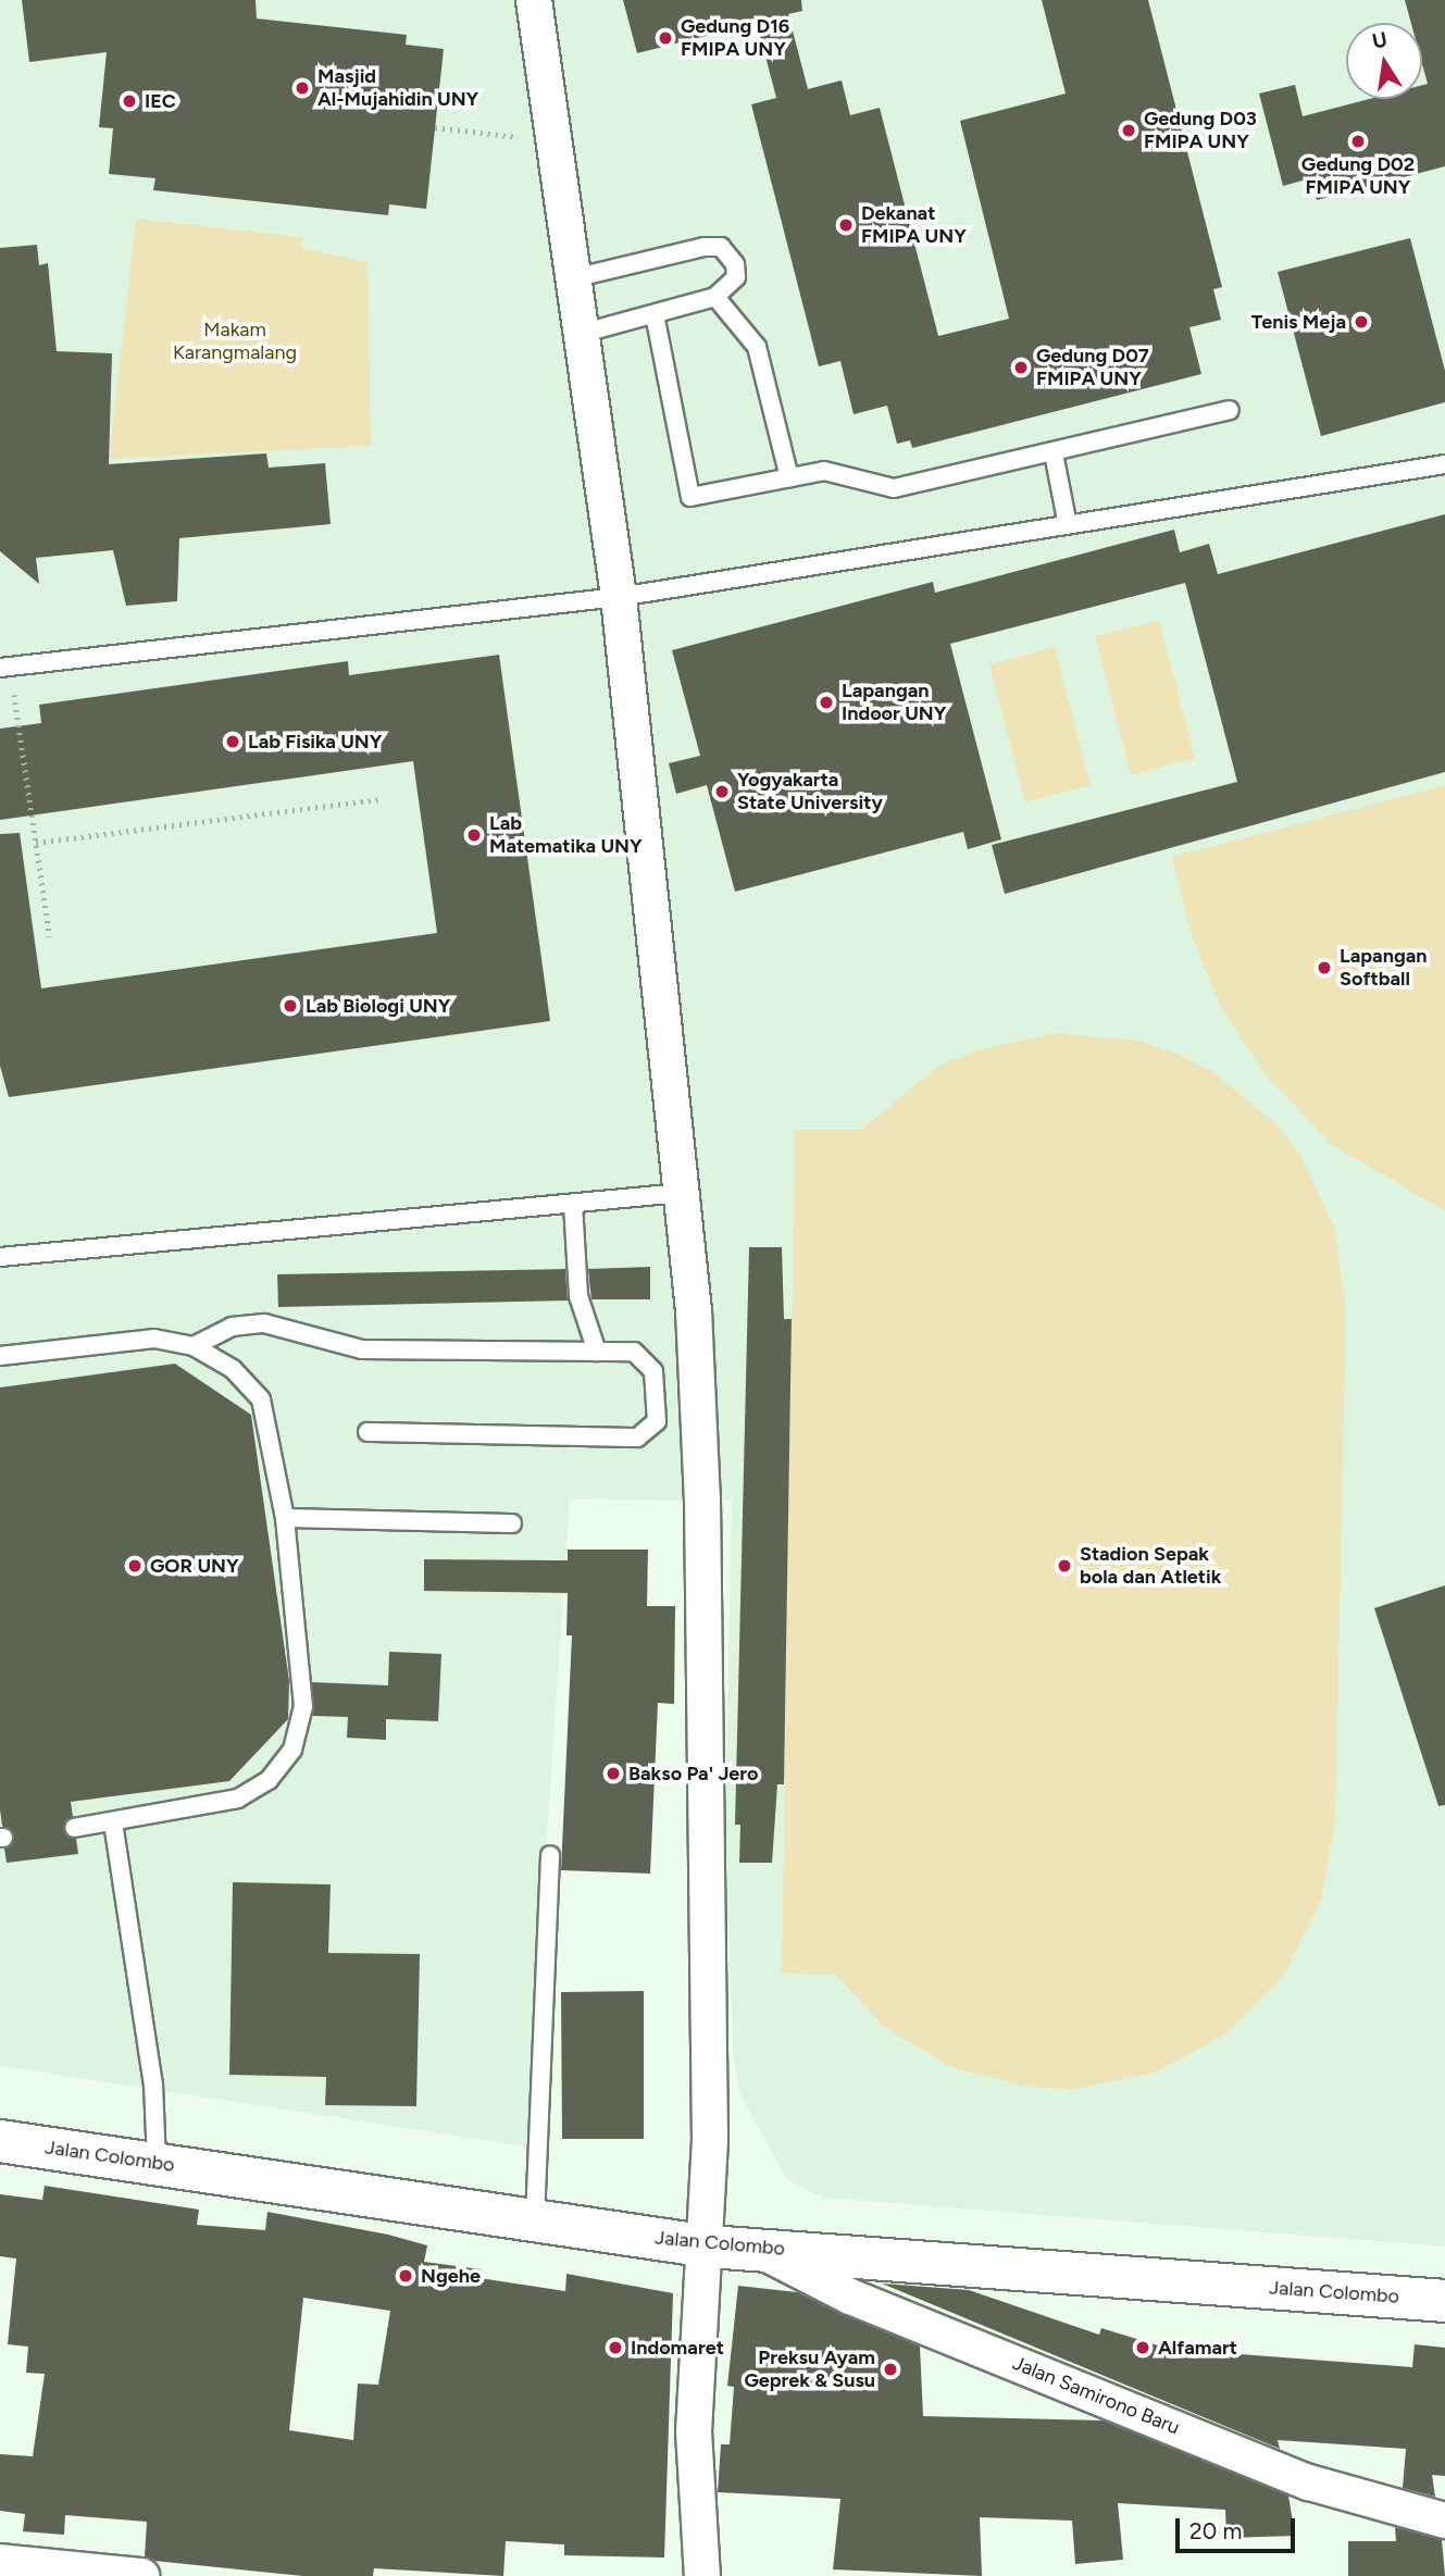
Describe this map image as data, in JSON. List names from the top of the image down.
{
  "streets": {
    "main road": ["Jalan Colombo"],
    "street": ["Jalan Samirono Baru"]
  },
  "crossings": [
    ["Jalan Colombo", "Jalan Samirono Baru"]
  ],
  "parks": ["Makam Karangmalang"],
  "places": [
    "Gedung D16 FMIPA UNY",
    "Masjid Al-Mujahidin UNY",
    "IEC",
    "Gedung D03 FMIPA UNY",
    "Gedung D02 FMIPA UNY",
    "Dekanat FMIPA UNY",
    "Tenis Meja",
    "Gedung D07 FMIPA UNY",
    "Lapangan Indoor UNY",
    "Lab Fisika UNY",
    "Yogyakarta State University",
    "Lab Matematika UNY",
    "Lapangan Softball",
    "Lab Biologi UNY",
    "GOR UNY",
    "Stadion Sepak bola dan Atletik",
    "Bakso Pa' Jero",
    "Ngehe",
    "Indomaret",
    "Alfamart",
    "Preksu Ayam Geprek & Susu"
  ],
  "scale_bar": "20 m",
  "north": "top"
}
